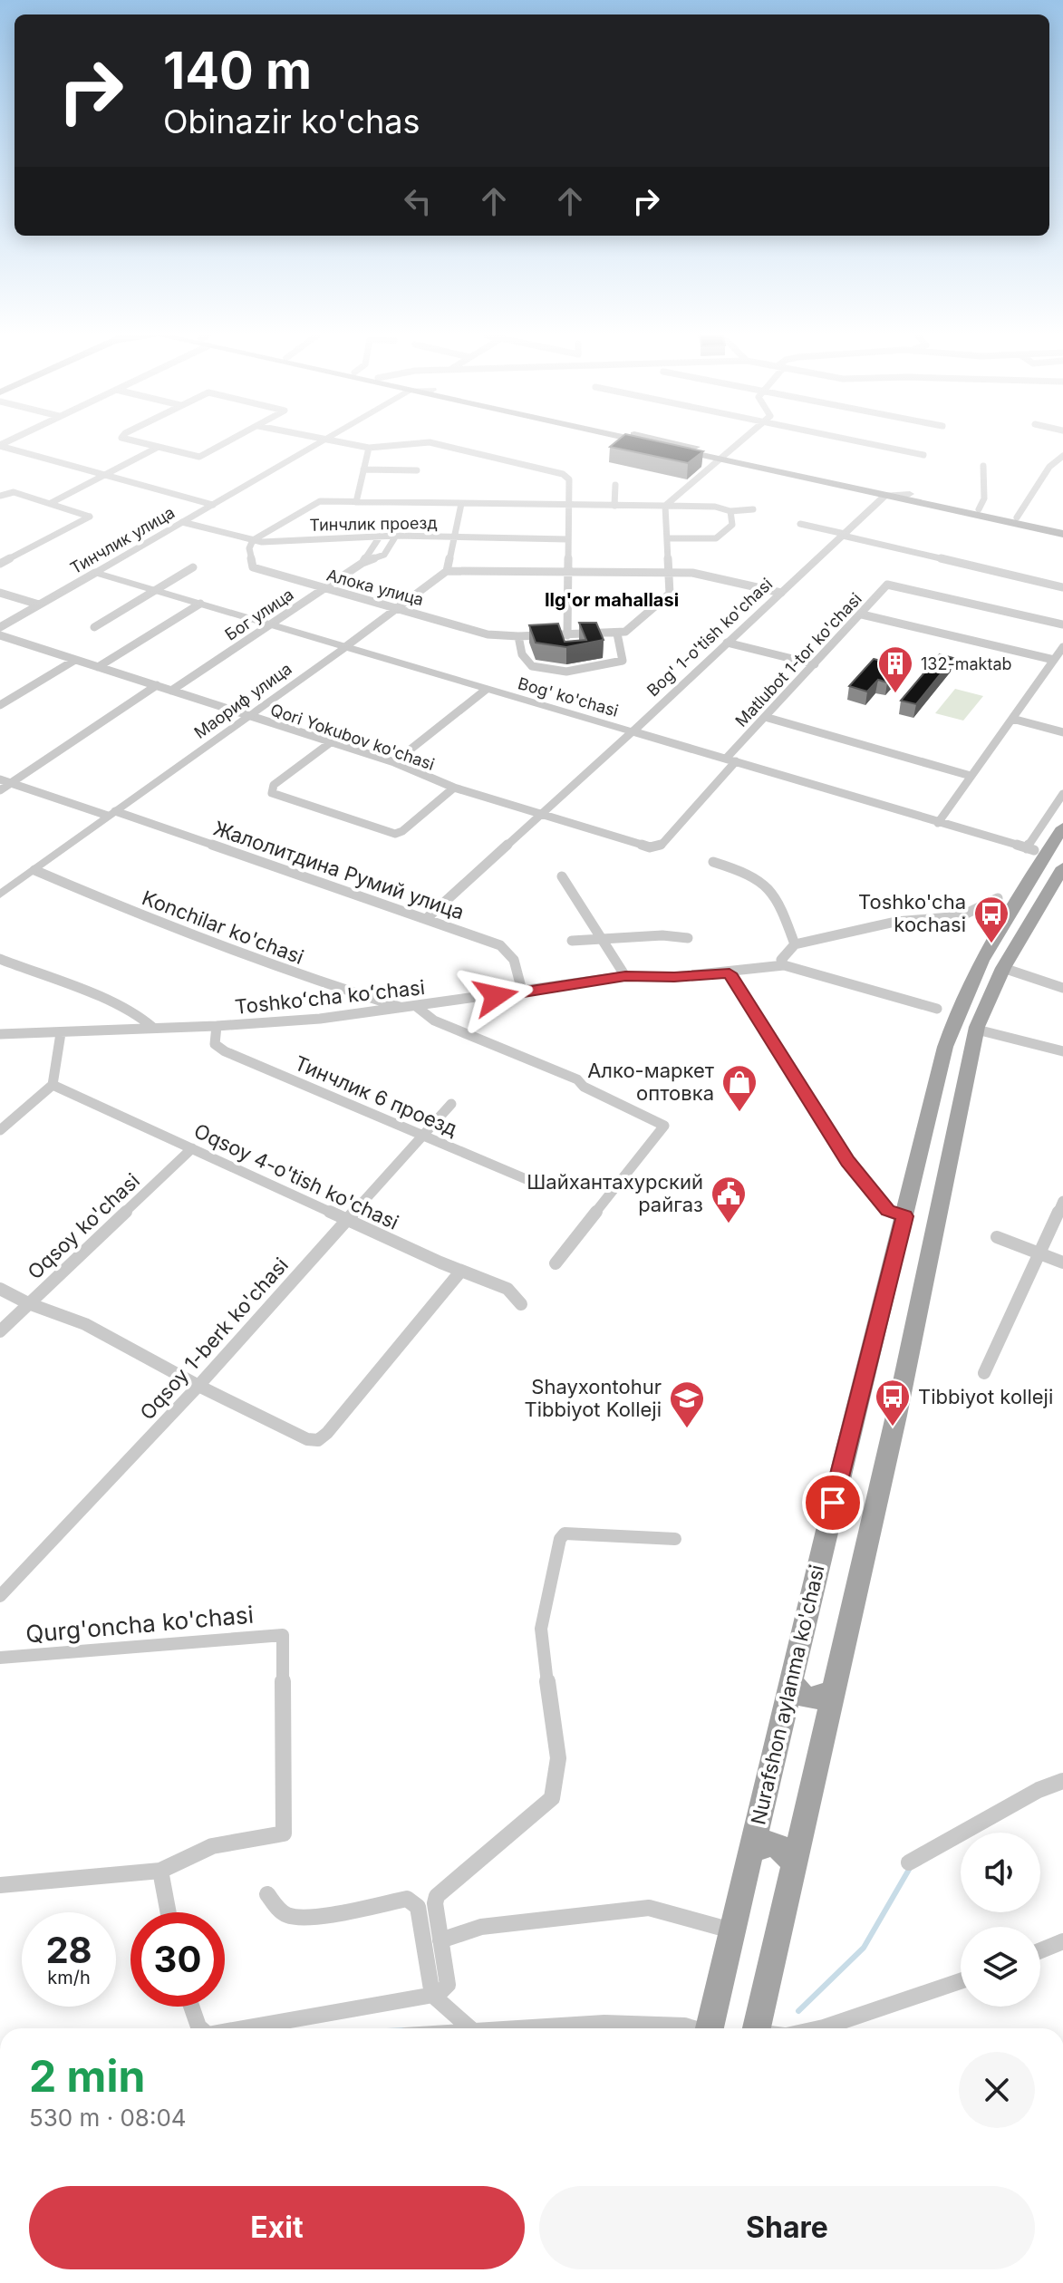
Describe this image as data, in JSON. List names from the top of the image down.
{
  "streets": {
    "main road": ["Nurafshon aylanma ko'chasi"],
    "street": [
      "Тинчлик проезд",
      "Тинчлик улица",
      "Алока улица",
      "Бог улица",
      "Bog' 1-o'tish ko'chasi",
      "Matlubot 1-tor ko'chasi",
      "Bog' ko'chasi",
      "Маориф улица",
      "Qori Yokubov ko'chasi",
      "Жалолитдина Румий улица",
      "Konchilar ko'chasi",
      "Toshkoʻcha koʻchasi",
      "Тинчлик 6 проезд",
      "Oqsoy 4-o'tish ko'chasi",
      "Oqsoy ko'chasi",
      "Oqsoy 1-berk ko'chasi",
      "Qurg'oncha ko'chasi"
    ]
  },
  "crossings": [
    ["Тинчлик проезд", "Тинчлик улица"],
    ["Тинчлик проезд", "Алока улица"],
    ["Тинчлик проезд", "Бог улица"],
    ["Тинчлик улица", "Bog' ko'chasi"],
    ["Алока улица", "Бог улица"],
    ["Алока улица", "Маориф улица"],
    ["Бог улица", "Bog' ko'chasi"],
    ["Бог улица", "Qori Yokubov ko'chasi"],
    ["Bog' 1-o'tish ko'chasi", "Bog' ko'chasi"],
    ["Bog' 1-o'tish ko'chasi", "Qori Yokubov ko'chasi"],
    ["Bog' 1-o'tish ko'chasi", "Жалолитдина Румий улица"],
    ["Matlubot 1-tor ko'chasi", "Bog' ko'chasi"],
    ["Matlubot 1-tor ko'chasi", "Qori Yokubov ko'chasi"],
    ["Bog' ko'chasi", "Маориф улица"],
    ["Маориф улица", "Qori Yokubov ko'chasi"],
    ["Маориф улица", "Жалолитдина Румий улица"],
    ["Маориф улица", "Konchilar ko'chasi"],
    ["Жалолитдина Румий улица", "Toshkoʻcha koʻchasi"],
    ["Konchilar ko'chasi", "Toshkoʻcha koʻchasi"],
    ["Toshkoʻcha koʻchasi", "Тинчлик 6 проезд"],
    ["Тинчлик 6 проезд", "Oqsoy 1-berk ko'chasi"],
    ["Oqsoy 4-o'tish ko'chasi", "Oqsoy ko'chasi"],
    ["Oqsoy 4-o'tish ko'chasi", "Oqsoy 1-berk ko'chasi"]
  ],
  "districts": ["Ilg'or mahallasi"],
  "places": {
    "building": ["132-maktab"],
    "bus stop": ["Toshko'cha kochasi", "Tibbiyot kolleji"],
    "shop": ["Алко-маркет оптовка"],
    "public building": ["Шайхантахурский райгаз"],
    "school or university": ["Shayxontohur Tibbiyot Kolleji"]
  },
  "page": {
    "turn": ["140 m", "Obinazir ko'chas"],
    "speed": "28 km/h",
    "limit": "30",
    "heading": ["2 min", "530 m · 08:04"],
    "buttons": ["Exit", "Share"]
  }
}
